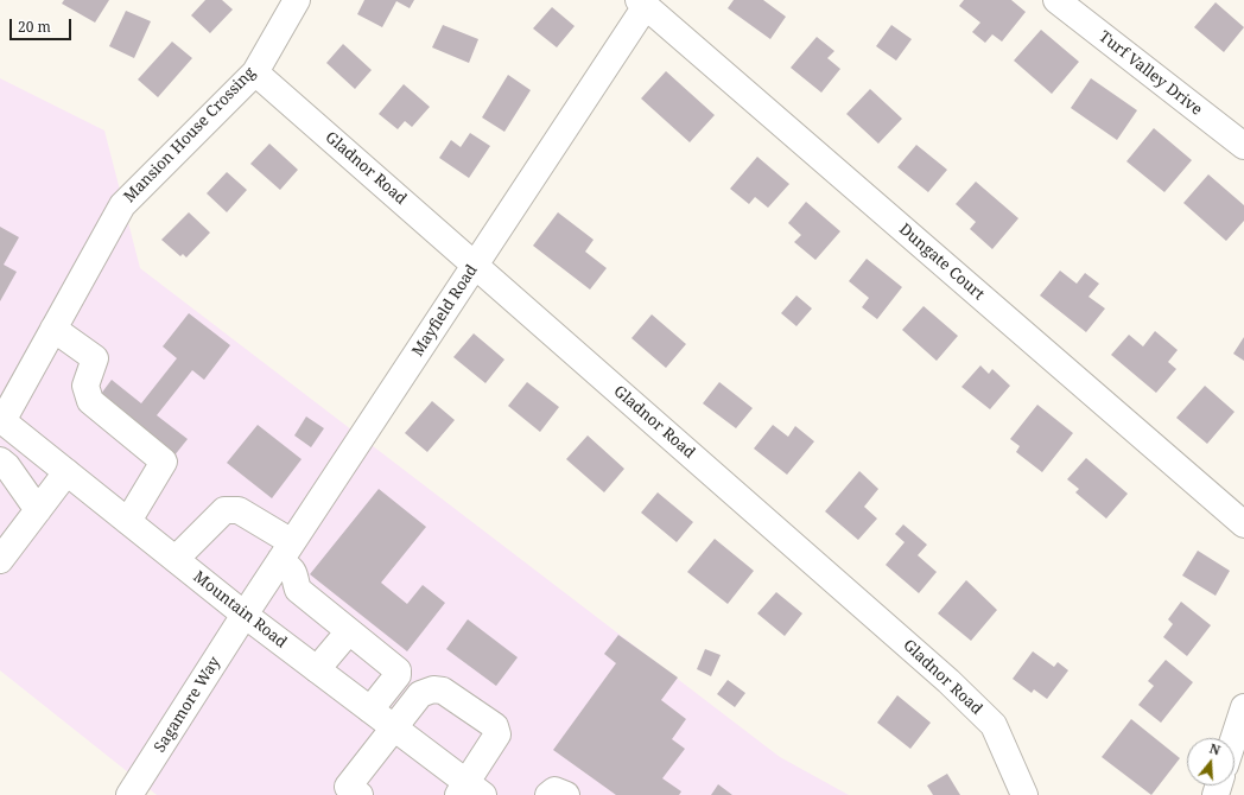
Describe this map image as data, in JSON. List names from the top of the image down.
{
  "streets": {
    "street": [
      "Turf Valley Drive",
      "Mansion House Crossing",
      "Gladnor Road",
      "Dungate Court",
      "Mayfield Road",
      "Mountain Road",
      "Sagamore Way"
    ]
  },
  "crossings": [
    ["Mansion House Crossing", "Gladnor Road"],
    ["Mansion House Crossing", "Mountain Road"],
    ["Gladnor Road", "Mayfield Road"],
    ["Dungate Court", "Mayfield Road"],
    ["Mayfield Road", "Mountain Road"],
    ["Mayfield Road", "Sagamore Way"],
    ["Mountain Road", "Sagamore Way"]
  ],
  "scale_bar": "20 m",
  "north": "top"
}
